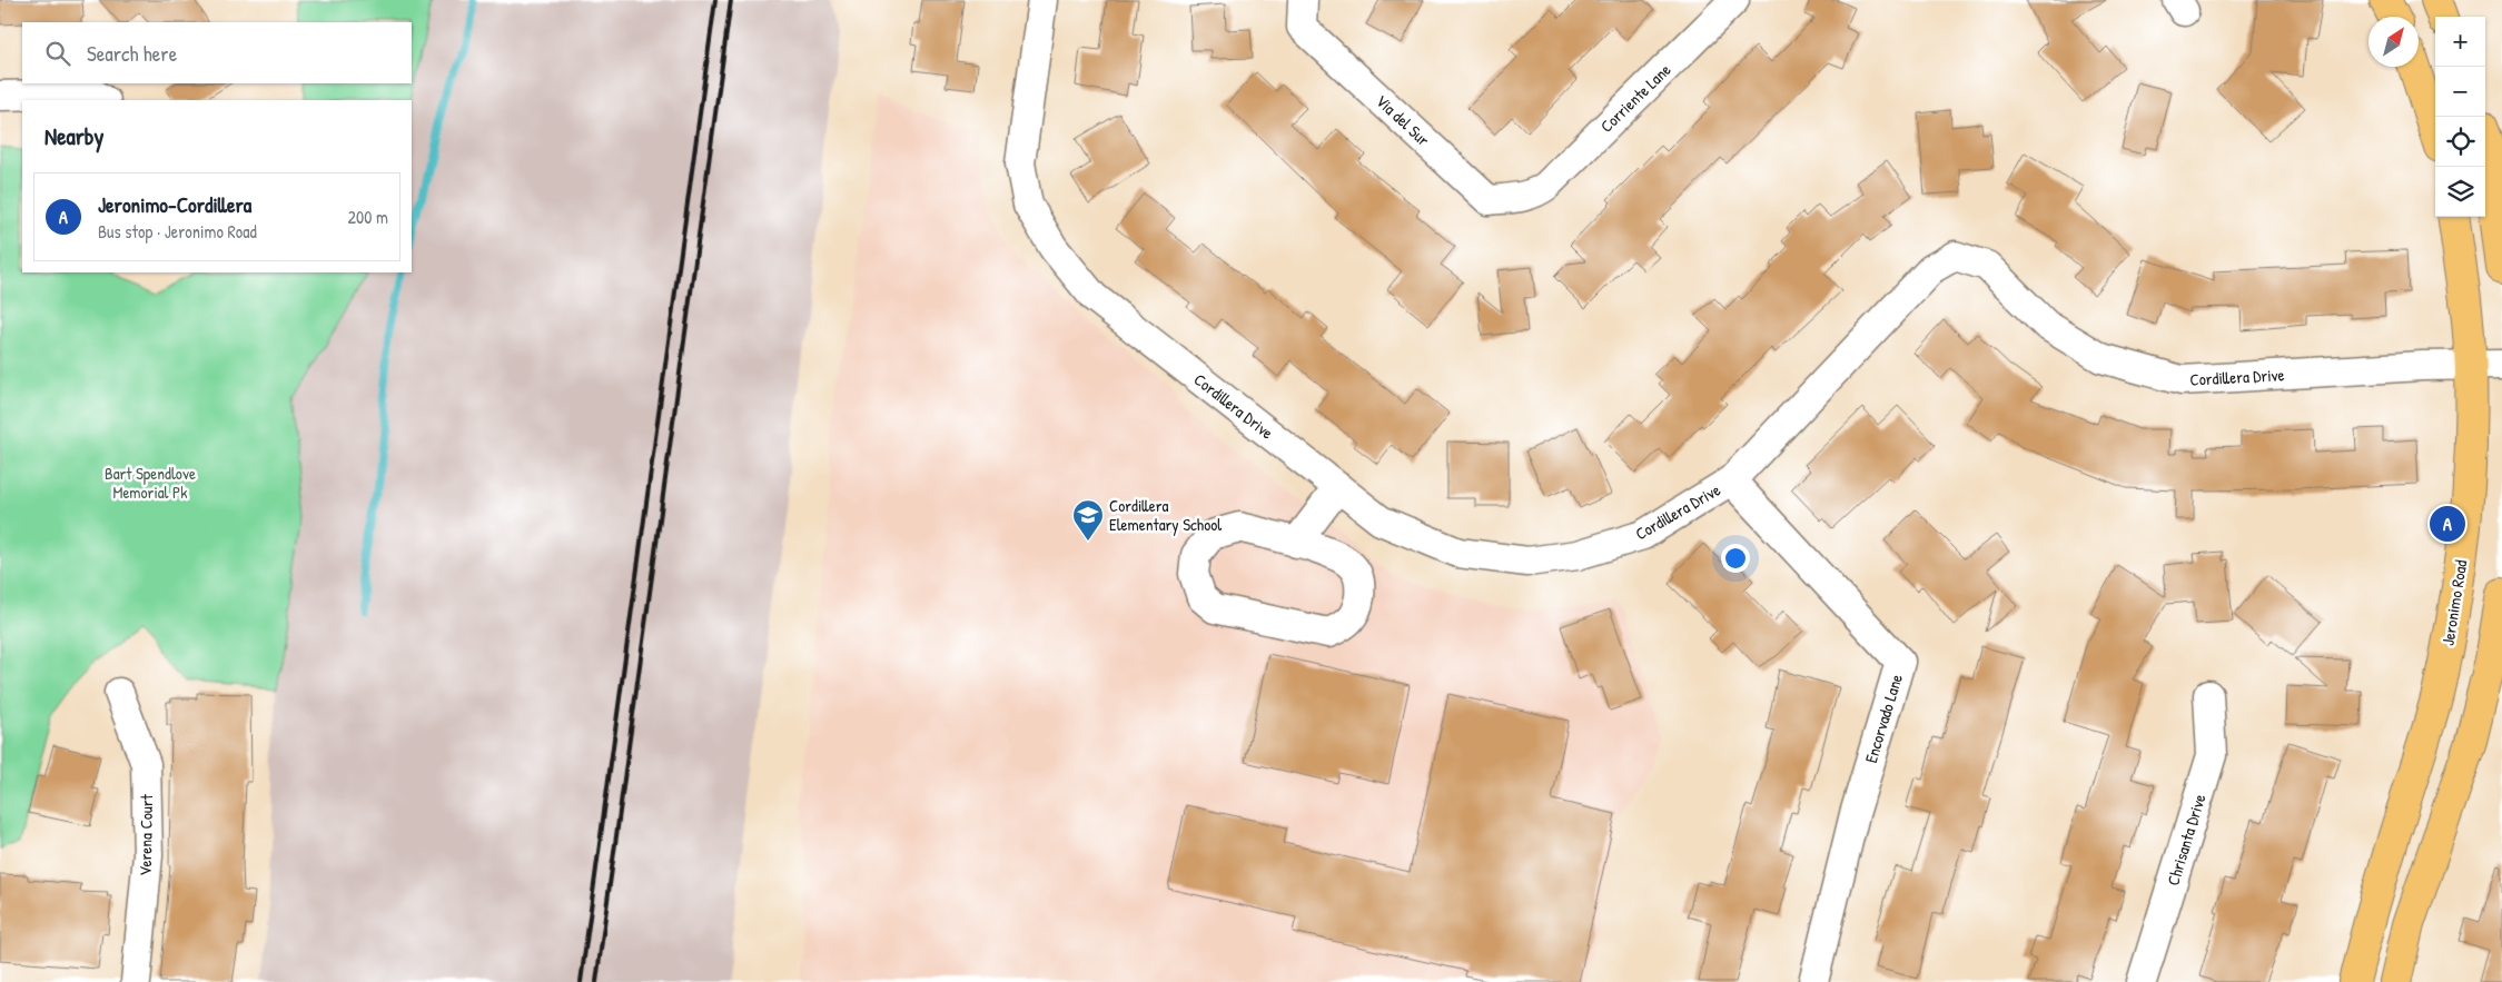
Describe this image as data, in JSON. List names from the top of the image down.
{
  "streets": {
    "main road": ["Jeronimo Road"],
    "street": [
      "Corriente Lane",
      "Via del Sur",
      "Cordillera Drive",
      "Encorvado Lane",
      "Verena Court",
      "Chrisanta Drive"
    ]
  },
  "crossings": [
    ["Corriente Lane", "Via del Sur"],
    ["Cordillera Drive", "Jeronimo Road"],
    ["Cordillera Drive", "Encorvado Lane"]
  ],
  "parks": ["Bart Spendlove Memorial Pk"],
  "places": {
    "school or university": ["Cordillera Elementary School"]
  },
  "north": "top right",
  "page": {
    "map_buttons": ["+", "−"],
    "search": "Search here",
    "heading": "Nearby",
    "list": [
      {
        "mark": "A",
        "name": "Jeronimo-Cordillera",
        "note": "Bus stop · Jeronimo Road",
        "value": "200 m"
      }
    ],
    "pins": "A"
  }
}
